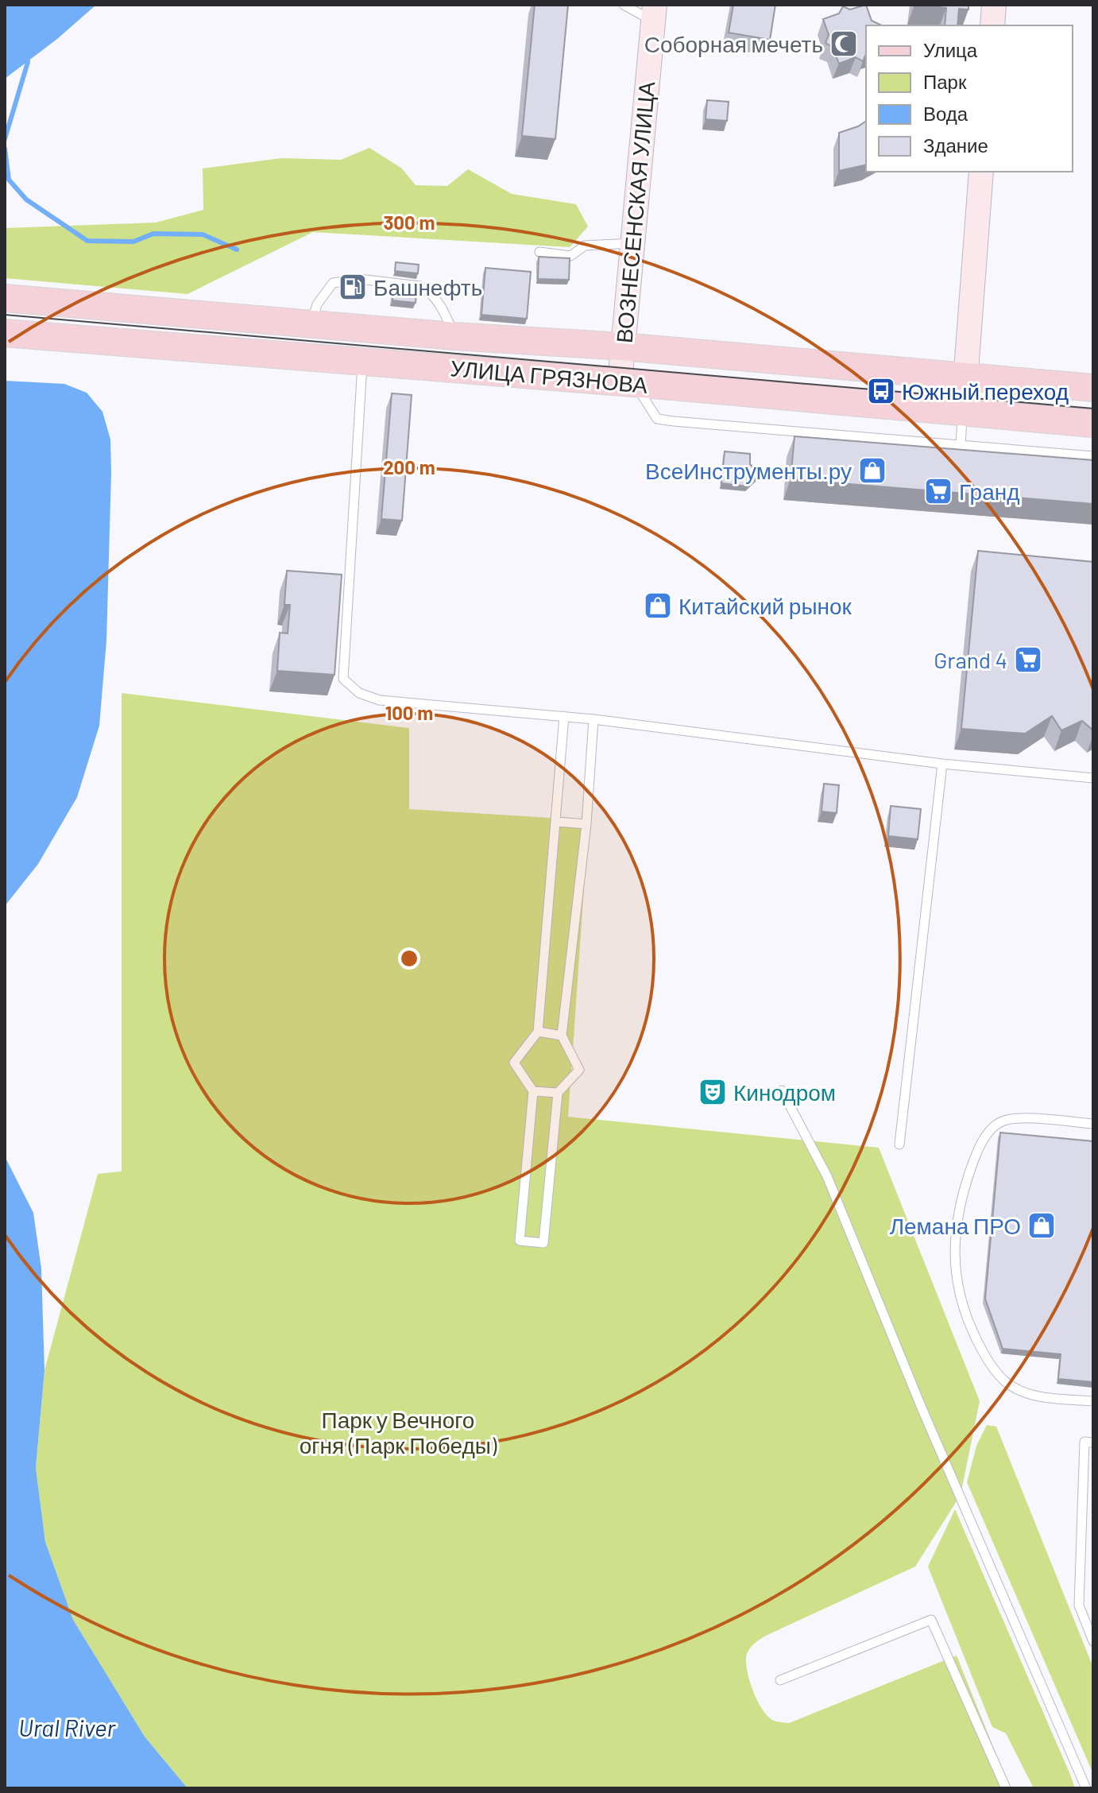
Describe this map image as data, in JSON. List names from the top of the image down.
{
  "streets": {
    "main road": ["УЛИЦА ГРЯЗНОВА"],
    "street": ["ВОЗНЕСЕНСКАЯ УЛИЦА"]
  },
  "crossings": [
    ["ВОЗНЕСЕНСКАЯ УЛИЦА", "УЛИЦА ГРЯЗНОВА"]
  ],
  "water": ["Ural River"],
  "parks": ["Парк у Вечного огня (Парк Победы)"],
  "places": {
    "mosque": ["Соборная мечеть"],
    "fuel station": ["Башнефть"],
    "bus stop": ["Южный переход"],
    "shop": ["ВсеИнструменты.ру", "Китайский рынок", "Лемана ПРО"],
    "supermarket": ["Гранд", "Grand 4"],
    "theatre": ["Кинодром"]
  },
  "legend": [
    "Улица",
    "Парк",
    "Вода",
    "Здание"
  ],
  "rings": ["300 m", "200 m", "100 m"]
}
